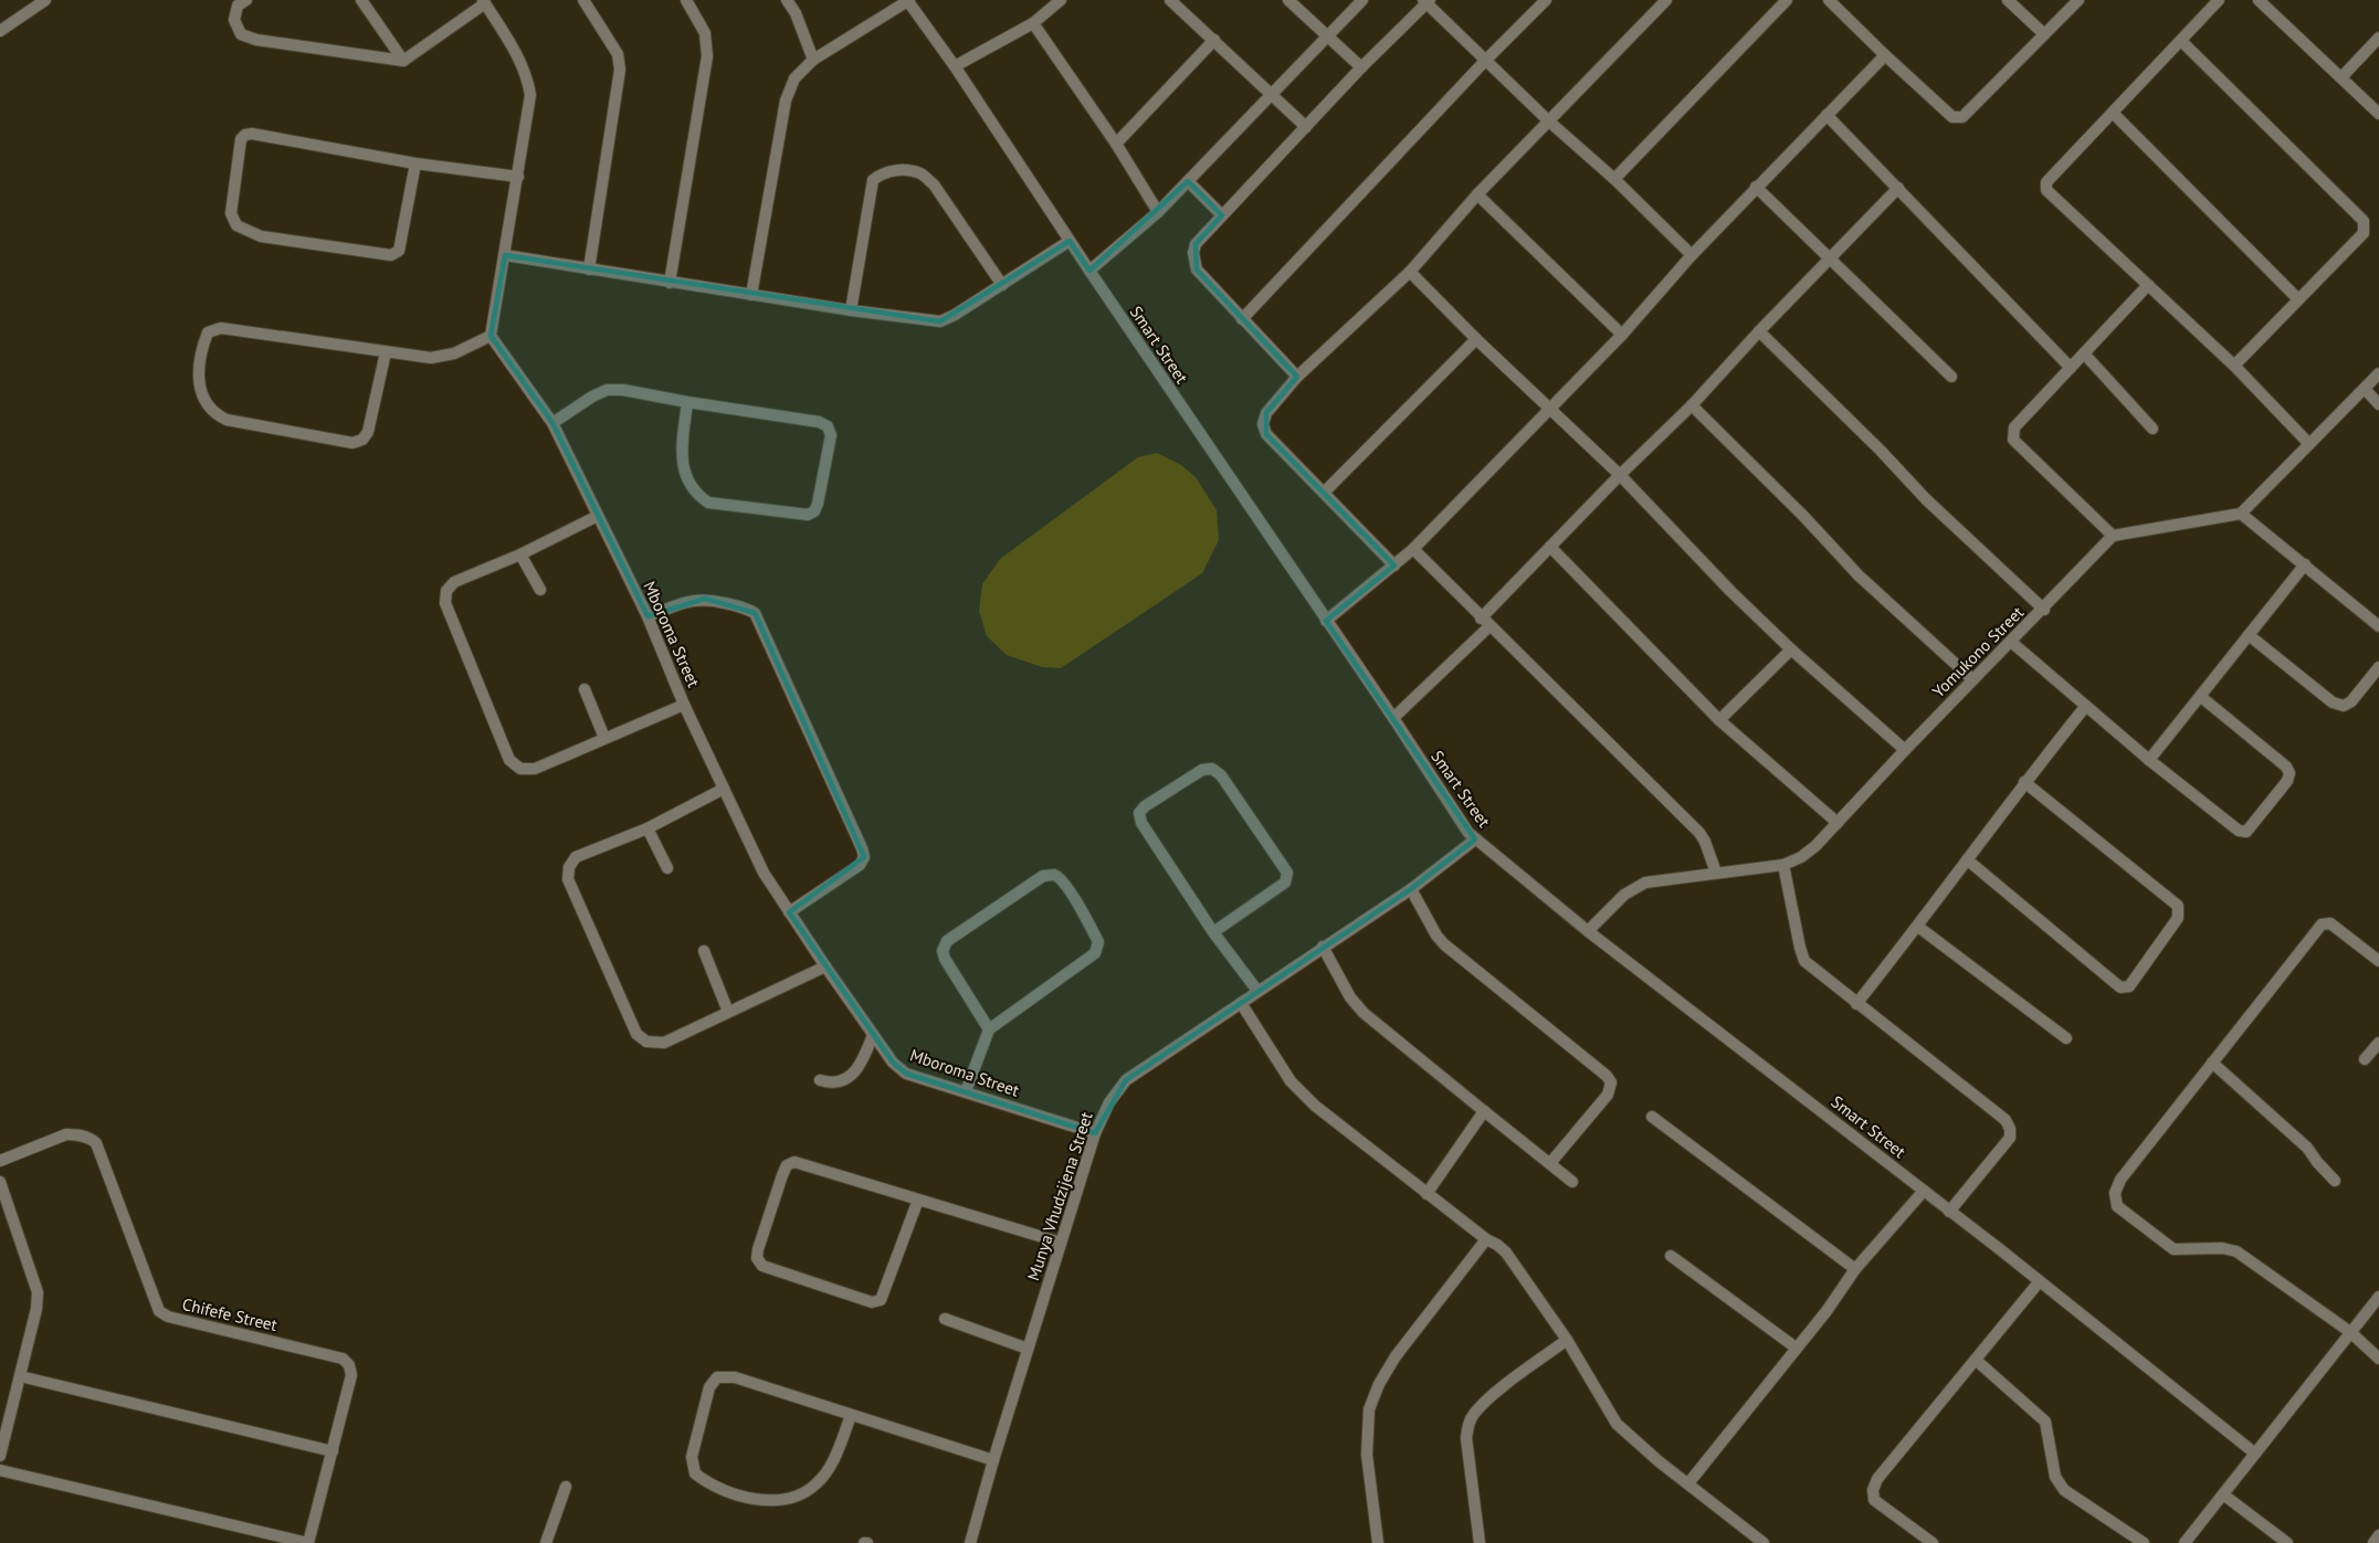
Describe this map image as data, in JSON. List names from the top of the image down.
{
  "streets": {
    "street": [
      "Smart Street",
      "Mboroma Street",
      "Yomukono Street",
      "Munya Vhudzijena Street",
      "Chifefe Street"
    ]
  },
  "crossings": [
    ["Smart Street", "Yomukono Street"],
    ["Smart Street", "Munya Vhudzijena Street"],
    ["Mboroma Street", "Munya Vhudzijena Street"]
  ]
}
